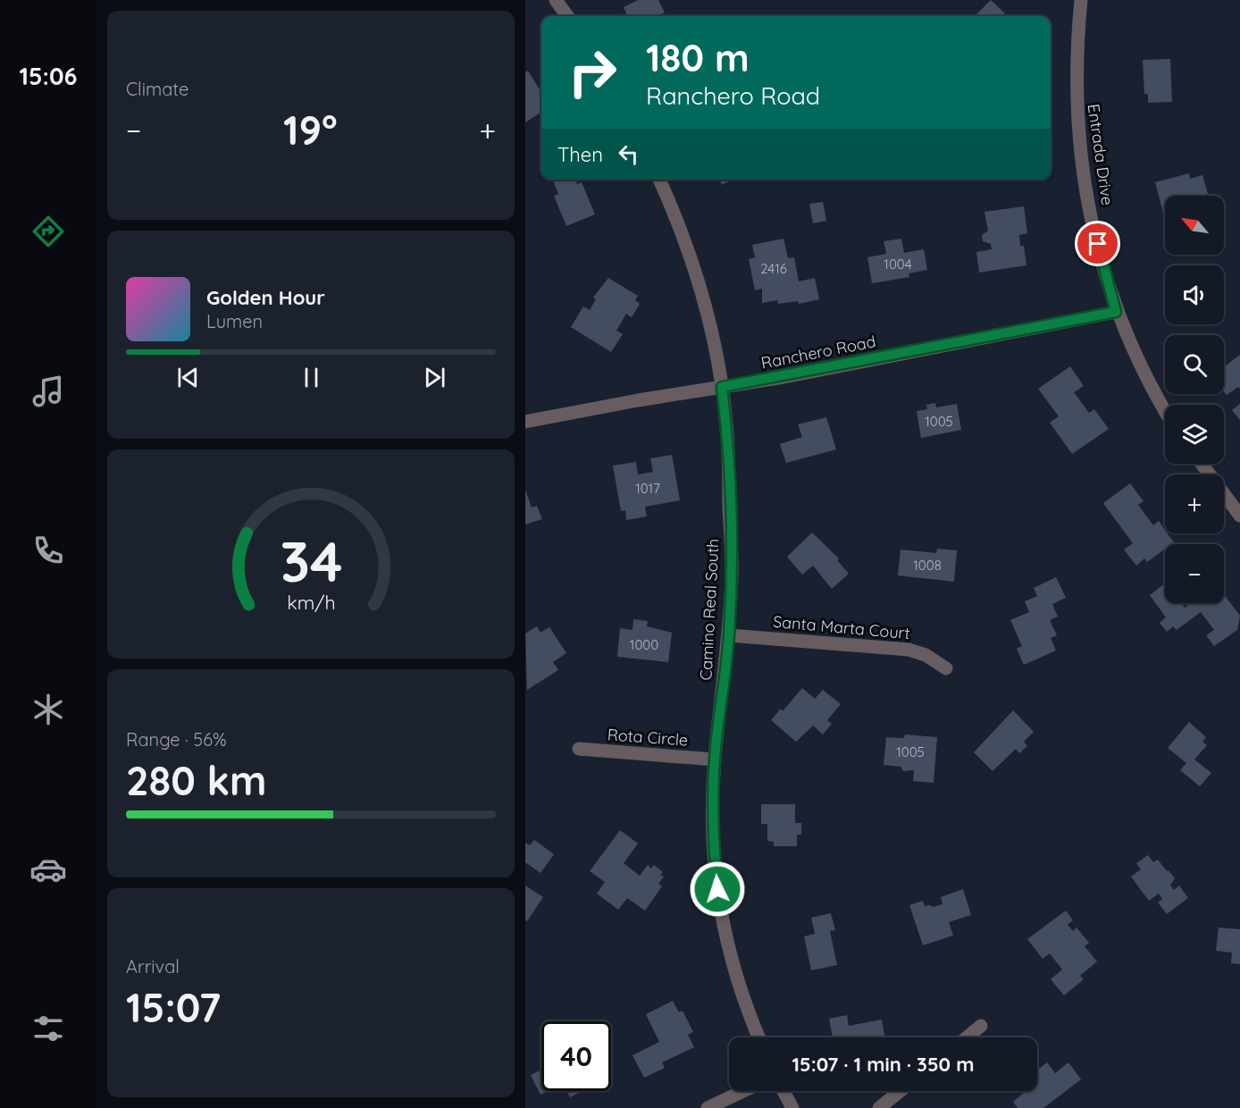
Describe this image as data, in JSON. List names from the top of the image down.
{
  "streets": {
    "street": [
      "Entrada Drive",
      "Ranchero Road",
      "Camino Real South",
      "Santa Marta Court",
      "Rota Circle"
    ]
  },
  "crossings": [
    ["Entrada Drive", "Ranchero Road"],
    ["Ranchero Road", "Camino Real South"],
    ["Camino Real South", "Santa Marta Court"],
    ["Camino Real South", "Rota Circle"]
  ],
  "house_numbers": [
    "1004",
    "2416",
    "1005",
    "1017",
    "1008",
    "1000",
    "1005"
  ],
  "north": "top left",
  "page": {
    "tabs": "15:06",
    "tile": [
      "Climate",
      ["Range · 56%", "280 km"],
      ["Arrival", "15:07"]
    ],
    "turn": ["180 m", "Ranchero Road"],
    "heat": ["−", "19°", "+"],
    "then": "Then",
    "map_buttons": ["+", "−"],
    "song": ["Golden Hour", "Lumen"],
    "limit": "40",
    "trip": "15:07 · 1 min · 350 m",
    "gauge": ["34", "km/h"]
  }
}
